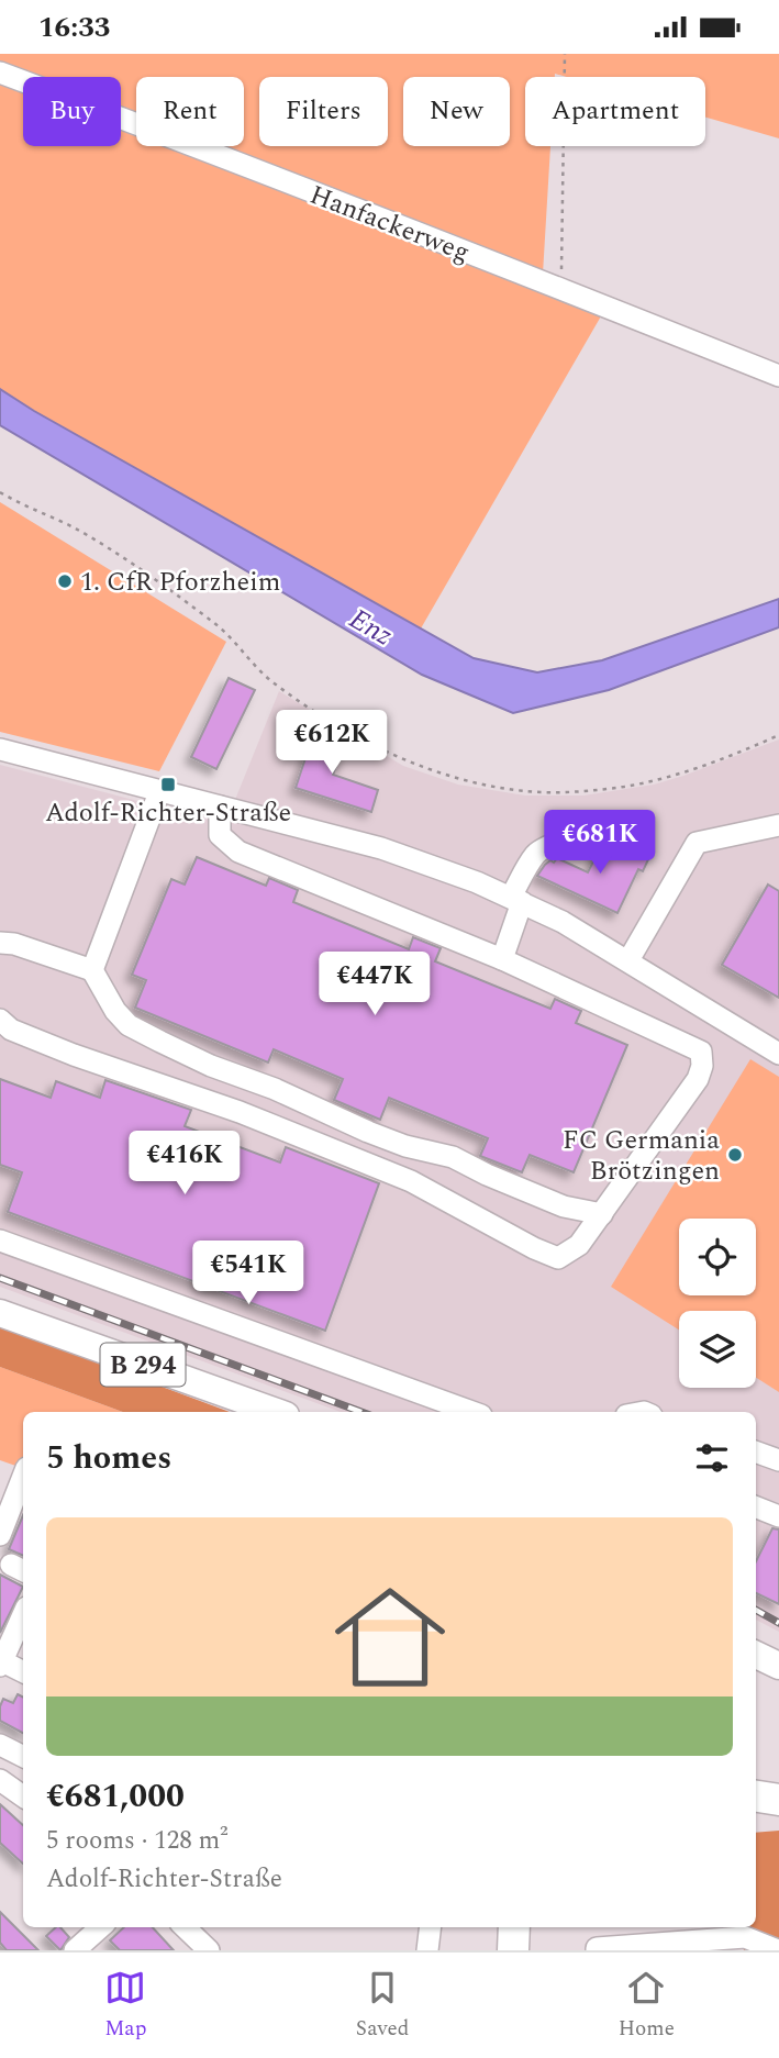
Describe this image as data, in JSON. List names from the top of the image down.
{
  "streets": {
    "main road": ["B 294"],
    "street": ["Hanfackerweg"]
  },
  "water": ["Enz"],
  "places": {
    "other": ["1. CfR Pforzheim", "FC Germania Brötzingen"],
    "transit": ["Adolf-Richter-Straße"]
  },
  "page": {
    "status": "16:33",
    "chip": [
      "Buy",
      "Rent",
      "Filters",
      "New",
      "Apartment"
    ],
    "price": [
      "€612K",
      "€681K",
      "€447K",
      "€416K",
      "€541K"
    ],
    "heading": "5 homes",
    "list": [
      {
        "name": "€681,000",
        "note": "5 rooms · 128 m² · Adolf-Richter-Straße"
      }
    ],
    "tabs": ["Map", "Saved", "Home"]
  }
}
